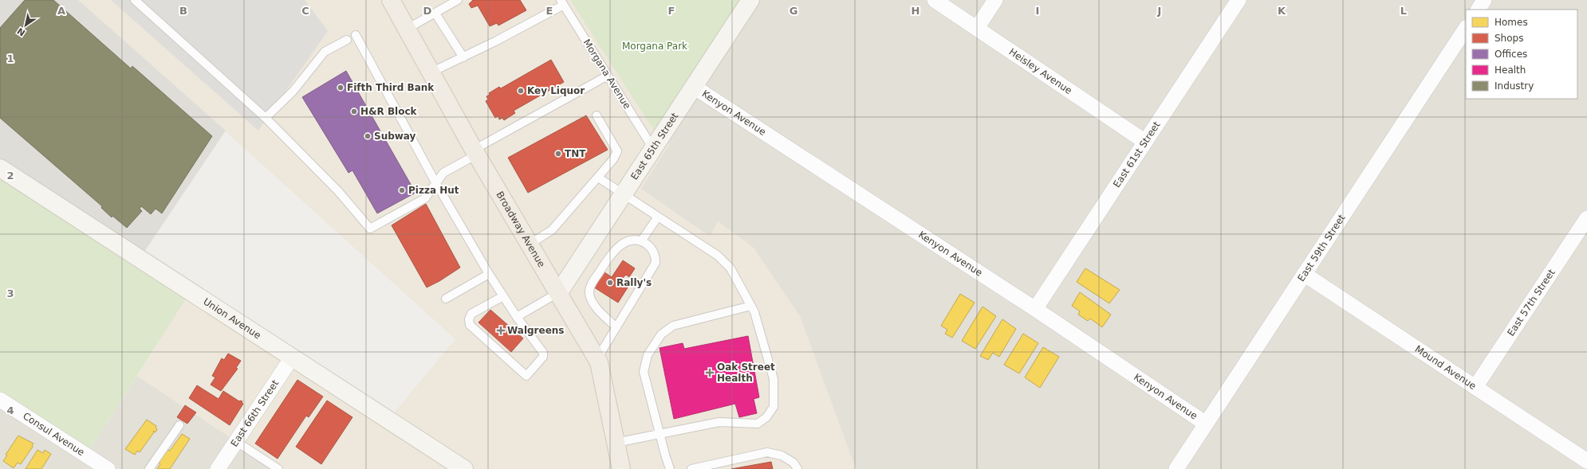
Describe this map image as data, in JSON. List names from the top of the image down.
{
  "streets": {
    "main road": ["East 65th Street", "Broadway Avenue", "Union Avenue"],
    "street": [
      "Heisley Avenue",
      "Kenyon Avenue",
      "East 61st Street",
      "East 59th Street",
      "East 57th Street",
      "Mound Avenue",
      "East 66th Street",
      "Consul Avenue"
    ],
    "lane": ["Morgana Avenue"]
  },
  "crossings": [
    ["Heisley Avenue", "East 61st Street"],
    ["Morgana Avenue", "East 65th Street"],
    ["Kenyon Avenue", "East 65th Street"],
    ["Kenyon Avenue", "East 61st Street"],
    ["Kenyon Avenue", "East 59th Street"],
    ["East 65th Street", "Broadway Avenue"],
    ["East 59th Street", "Mound Avenue"],
    ["East 57th Street", "Mound Avenue"],
    ["Union Avenue", "East 66th Street"]
  ],
  "parks": ["Morgana Park"],
  "places": {
    "other": [
      "Fifth Third Bank",
      "Key Liquor",
      "H&R Block",
      "Subway",
      "TNT",
      "Pizza Hut",
      "Rally's"
    ],
    "health": ["Walgreens", "Oak Street Health"]
  },
  "legend": [
    "Homes",
    "Shops",
    "Offices",
    "Health",
    "Industry"
  ],
  "north": "bottom left",
  "grid": {
    "columns": [
      "A",
      "B",
      "C",
      "D",
      "E",
      "F",
      "G",
      "H",
      "I",
      "J",
      "K",
      "L"
    ],
    "rows": [
      "1",
      "2",
      "3",
      "4"
    ]
  }
}
